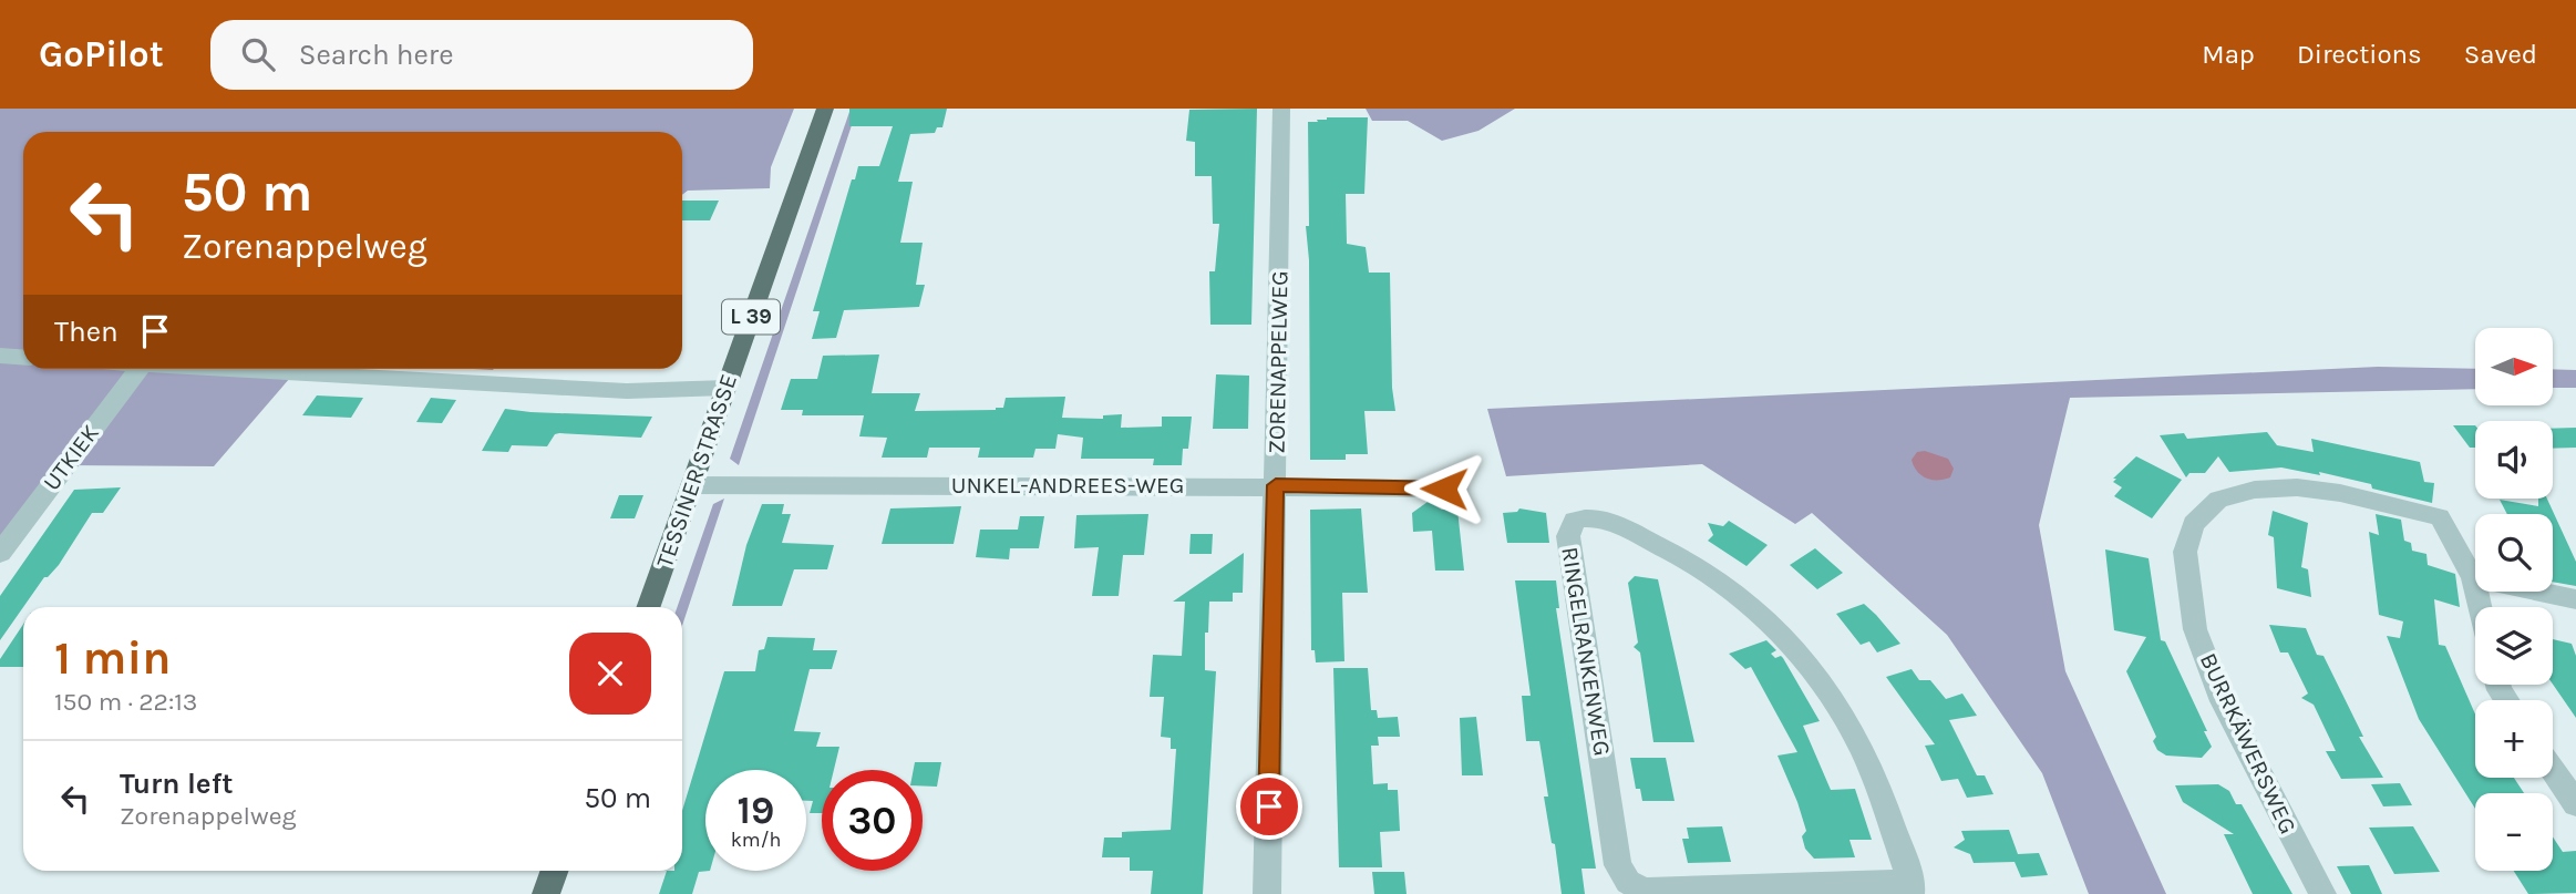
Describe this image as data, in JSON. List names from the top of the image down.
{
  "streets": {
    "main road": ["L 39", "TESSINER STRASSE"],
    "street": [
      "ZORENAPPELWEG",
      "UTKIEK",
      "UNKEL-ANDREES-WEG",
      "RINGELRANKENWEG",
      "BURRKÄWERSWEG"
    ]
  },
  "crossings": [
    ["ZORENAPPELWEG", "UNKEL-ANDREES-WEG"],
    ["TESSINER STRASSE", "UNKEL-ANDREES-WEG"]
  ],
  "north": "right",
  "page": {
    "header": "GoPilot",
    "search": "Search here",
    "nav": ["Map", "Directions", "Saved"],
    "turn": ["50 m", "Zorenappelweg"],
    "then": "Then",
    "map_buttons": ["+", "−"],
    "heading": ["1 min", "150 m · 22:13"],
    "list": [
      {
        "name": "Turn left",
        "note": "Zorenappelweg",
        "value": "50 m"
      }
    ],
    "speed": "19 km/h",
    "limit": "30"
  }
}
